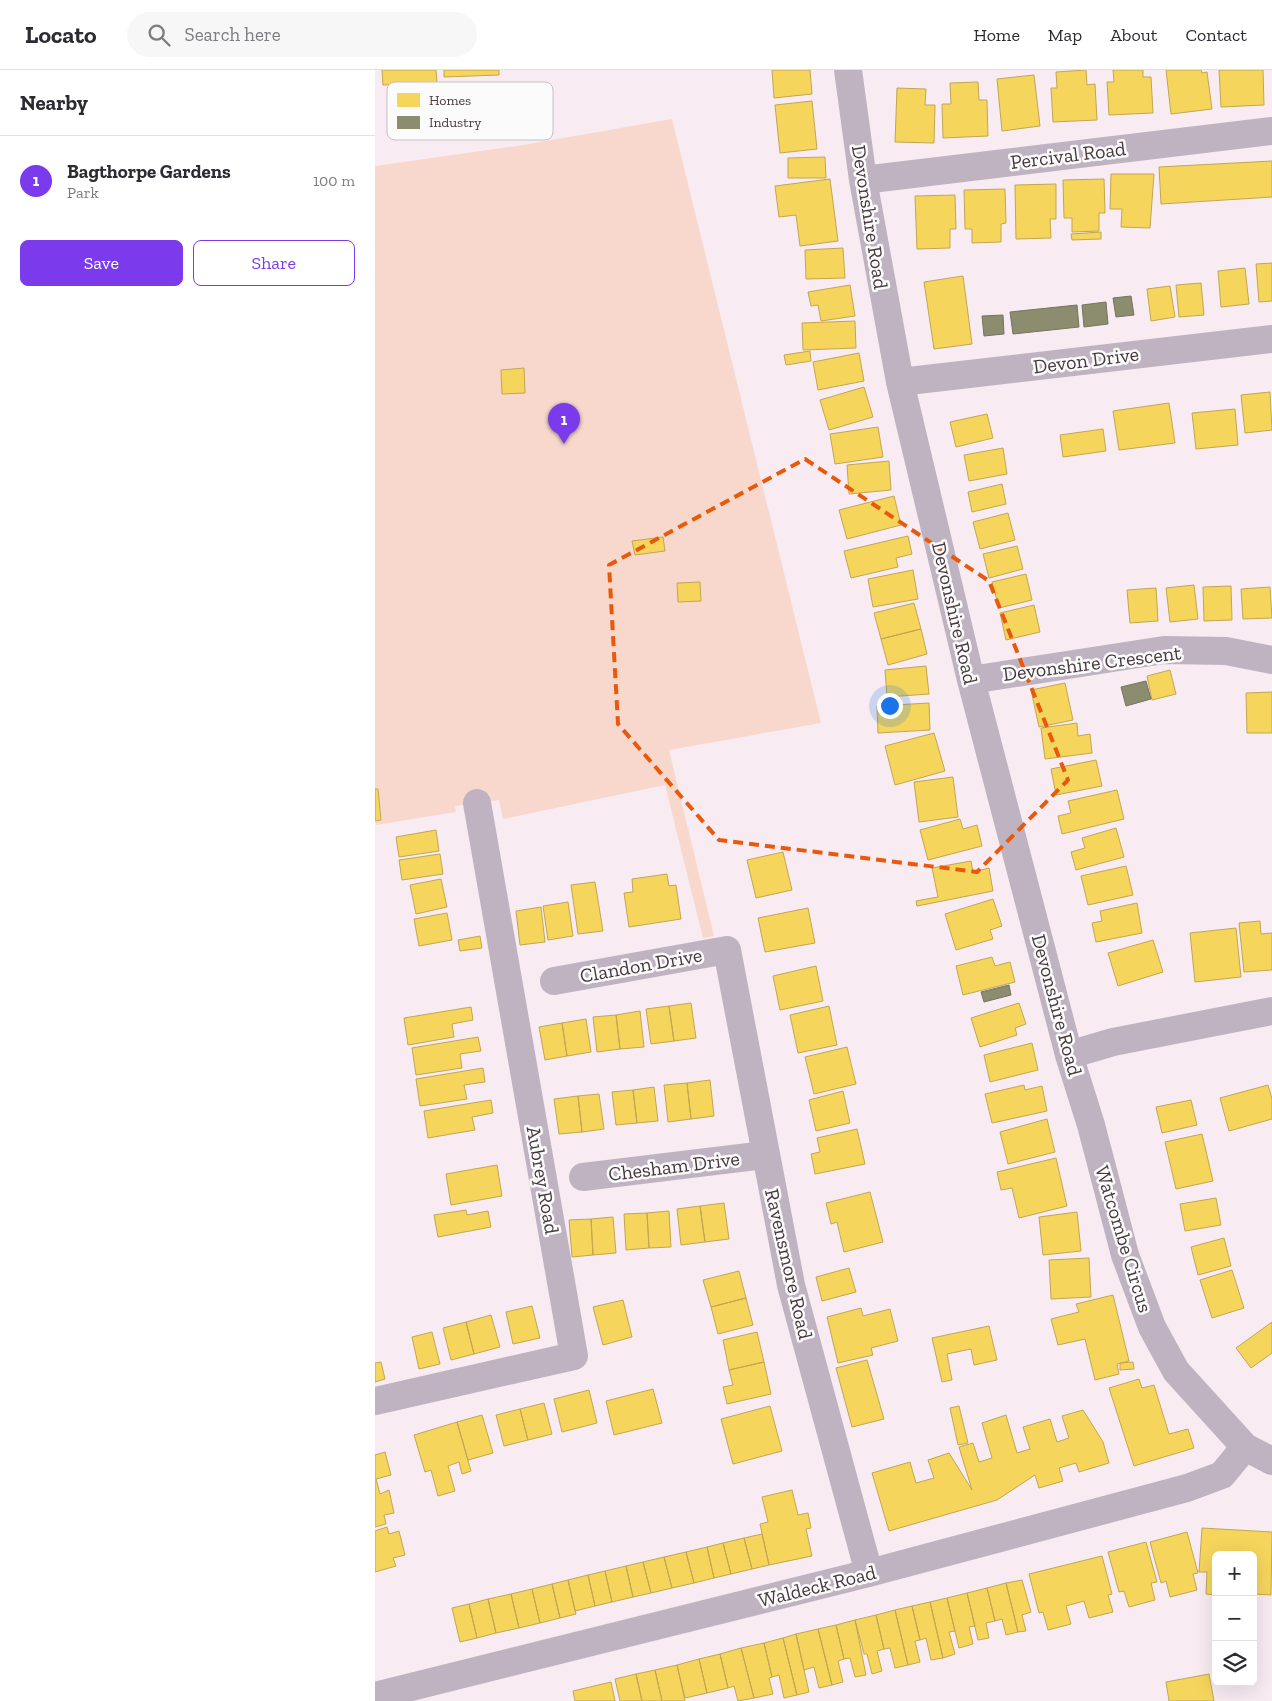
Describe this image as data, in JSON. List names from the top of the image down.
{
  "streets": {
    "street": [
      "Percival Road",
      "Devonshire Road",
      "Devon Drive",
      "Devonshire Crescent",
      "Clandon Drive",
      "Chesham Drive",
      "Aubrey Road",
      "Watcombe Circus",
      "Ravensmore Road",
      "Waldeck Road"
    ]
  },
  "crossings": [
    ["Percival Road", "Devonshire Road"],
    ["Devonshire Road", "Devon Drive"],
    ["Devonshire Road", "Devonshire Crescent"],
    ["Devonshire Road", "Watcombe Circus"],
    ["Clandon Drive", "Ravensmore Road"],
    ["Chesham Drive", "Ravensmore Road"],
    ["Watcombe Circus", "Waldeck Road"],
    ["Ravensmore Road", "Waldeck Road"]
  ],
  "legend": ["Homes", "Industry"],
  "page": {
    "header": "Locato",
    "search": "Search here",
    "nav": [
      "Home",
      "Map",
      "About",
      "Contact"
    ],
    "heading": "Nearby",
    "list": [
      {
        "mark": "1",
        "name": "Bagthorpe Gardens",
        "note": "Park",
        "value": "100 m"
      }
    ],
    "buttons": ["Save", "Share"],
    "pins": "1",
    "map_buttons": ["+", "−"]
  }
}
